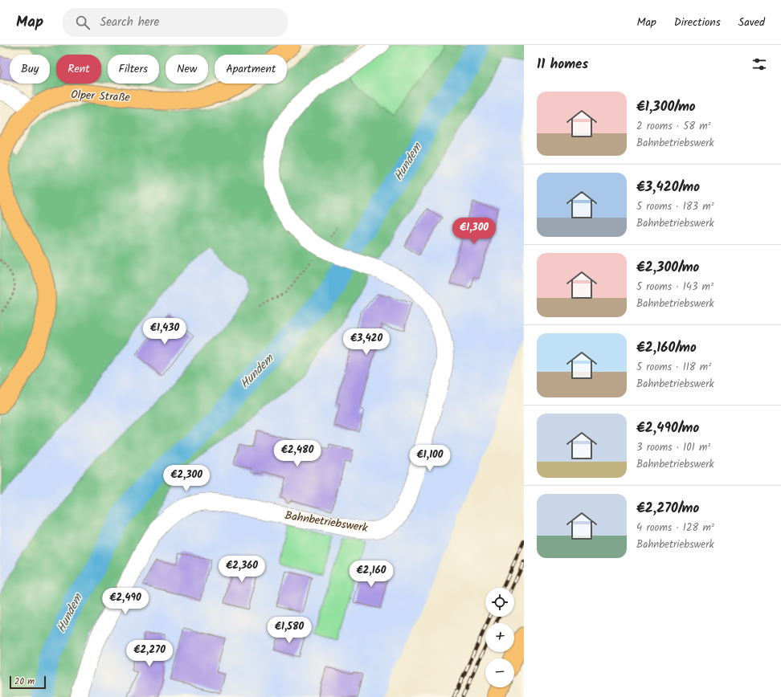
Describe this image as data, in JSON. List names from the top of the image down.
{
  "streets": {
    "main road": ["Olper Straße"],
    "street": ["Bahnbetriebswerk"]
  },
  "water": ["Hundem"],
  "scale_bar": "20 m",
  "page": {
    "header": "Map",
    "search": "Search here",
    "nav": ["Map", "Directions", "Saved"],
    "heading": "11 homes",
    "chip": [
      "Buy",
      "Rent",
      "Filters",
      "New",
      "Apartment"
    ],
    "list": [
      {
        "name": "€1,300/mo",
        "note": "2 rooms · 58 m² · Bahnbetriebswerk"
      },
      {
        "name": "€3,420/mo",
        "note": "5 rooms · 183 m² · Bahnbetriebswerk"
      },
      {
        "name": "€2,300/mo",
        "note": "5 rooms · 143 m² · Bahnbetriebswerk"
      },
      {
        "name": "€2,160/mo",
        "note": "5 rooms · 118 m² · Bahnbetriebswerk"
      },
      {
        "name": "€2,490/mo",
        "note": "3 rooms · 101 m² · Bahnbetriebswerk"
      },
      {
        "name": "€2,270/mo",
        "note": "4 rooms · 128 m² · Bahnbetriebswerk"
      }
    ],
    "price": [
      "€1,300",
      "€1,430",
      "€3,420",
      "€2,480",
      "€1,100",
      "€2,300",
      "€2,360",
      "€2,160",
      "€2,490",
      "€1,580",
      "€2,270"
    ],
    "map_buttons": ["+", "−"],
    "scale": "20 m"
  }
}
